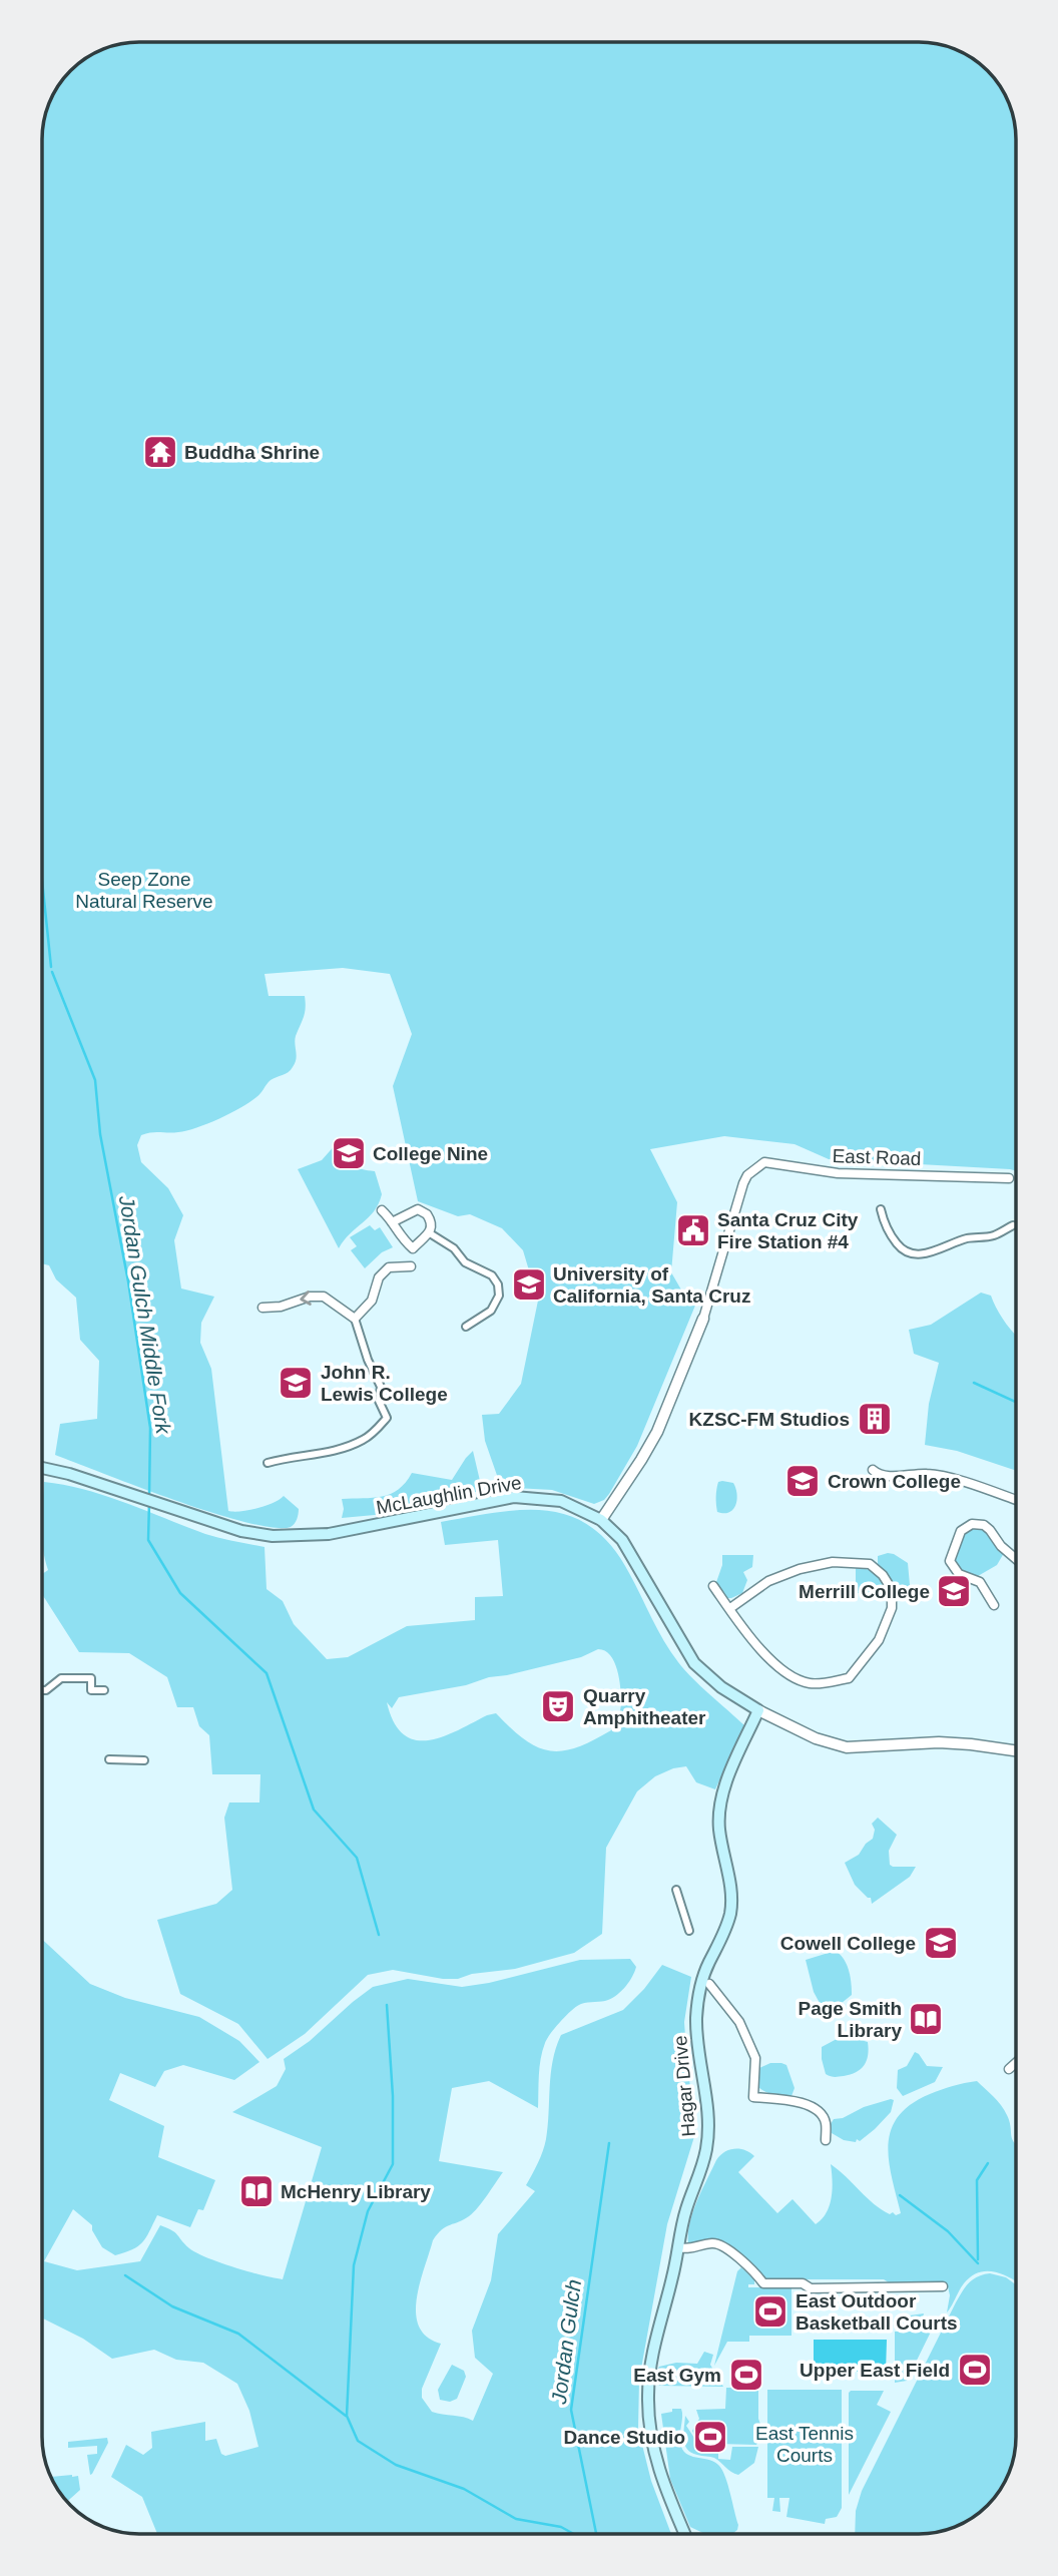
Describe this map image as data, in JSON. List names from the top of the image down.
{
  "streets": {
    "main road": ["McLaughlin Drive", "Hagar Drive"],
    "street": ["East Road"]
  },
  "crossings": [
    ["McLaughlin Drive", "Hagar Drive"]
  ],
  "water": ["Jordan Gulch Middle Fork", "Jordan Gulch"],
  "parks": ["Seep Zone Natural Reserve", "East Tennis Courts"],
  "places": {
    "temple": ["Buddha Shrine"],
    "school or university": [
      "College Nine",
      "University of California, Santa Cruz",
      "John R. Lewis College",
      "Crown College",
      "Merrill College",
      "Cowell College"
    ],
    "public building": ["Santa Cruz City Fire Station #4"],
    "building": ["KZSC-FM Studios"],
    "theatre": ["Quarry Amphitheater"],
    "library": ["Page Smith Library", "McHenry Library"],
    "sports": [
      "East Outdoor Basketball Courts",
      "Upper East Field",
      "East Gym",
      "Dance Studio"
    ]
  }
}
